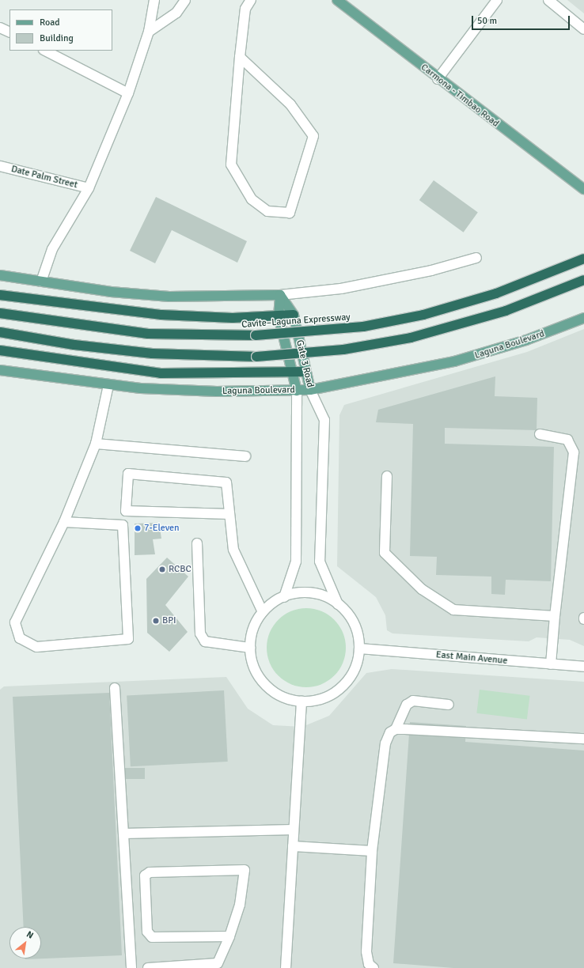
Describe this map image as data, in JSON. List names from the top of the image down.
{
  "streets": {
    "highway": ["Cavite–Laguna Expressway"],
    "main road": ["Carmona - Timbao Road", "Laguna Boulevard", "Gate 3 Road"],
    "street": ["Date Palm Street", "East Main Avenue"]
  },
  "crossings": [
    ["Laguna Boulevard", "Gate 3 Road"],
    ["Gate 3 Road", "East Main Avenue"]
  ],
  "places": ["7-Eleven", "RCBC", "BPI"],
  "legend": ["Road", "Building"],
  "scale_bar": "50 m",
  "north": "top right"
}
